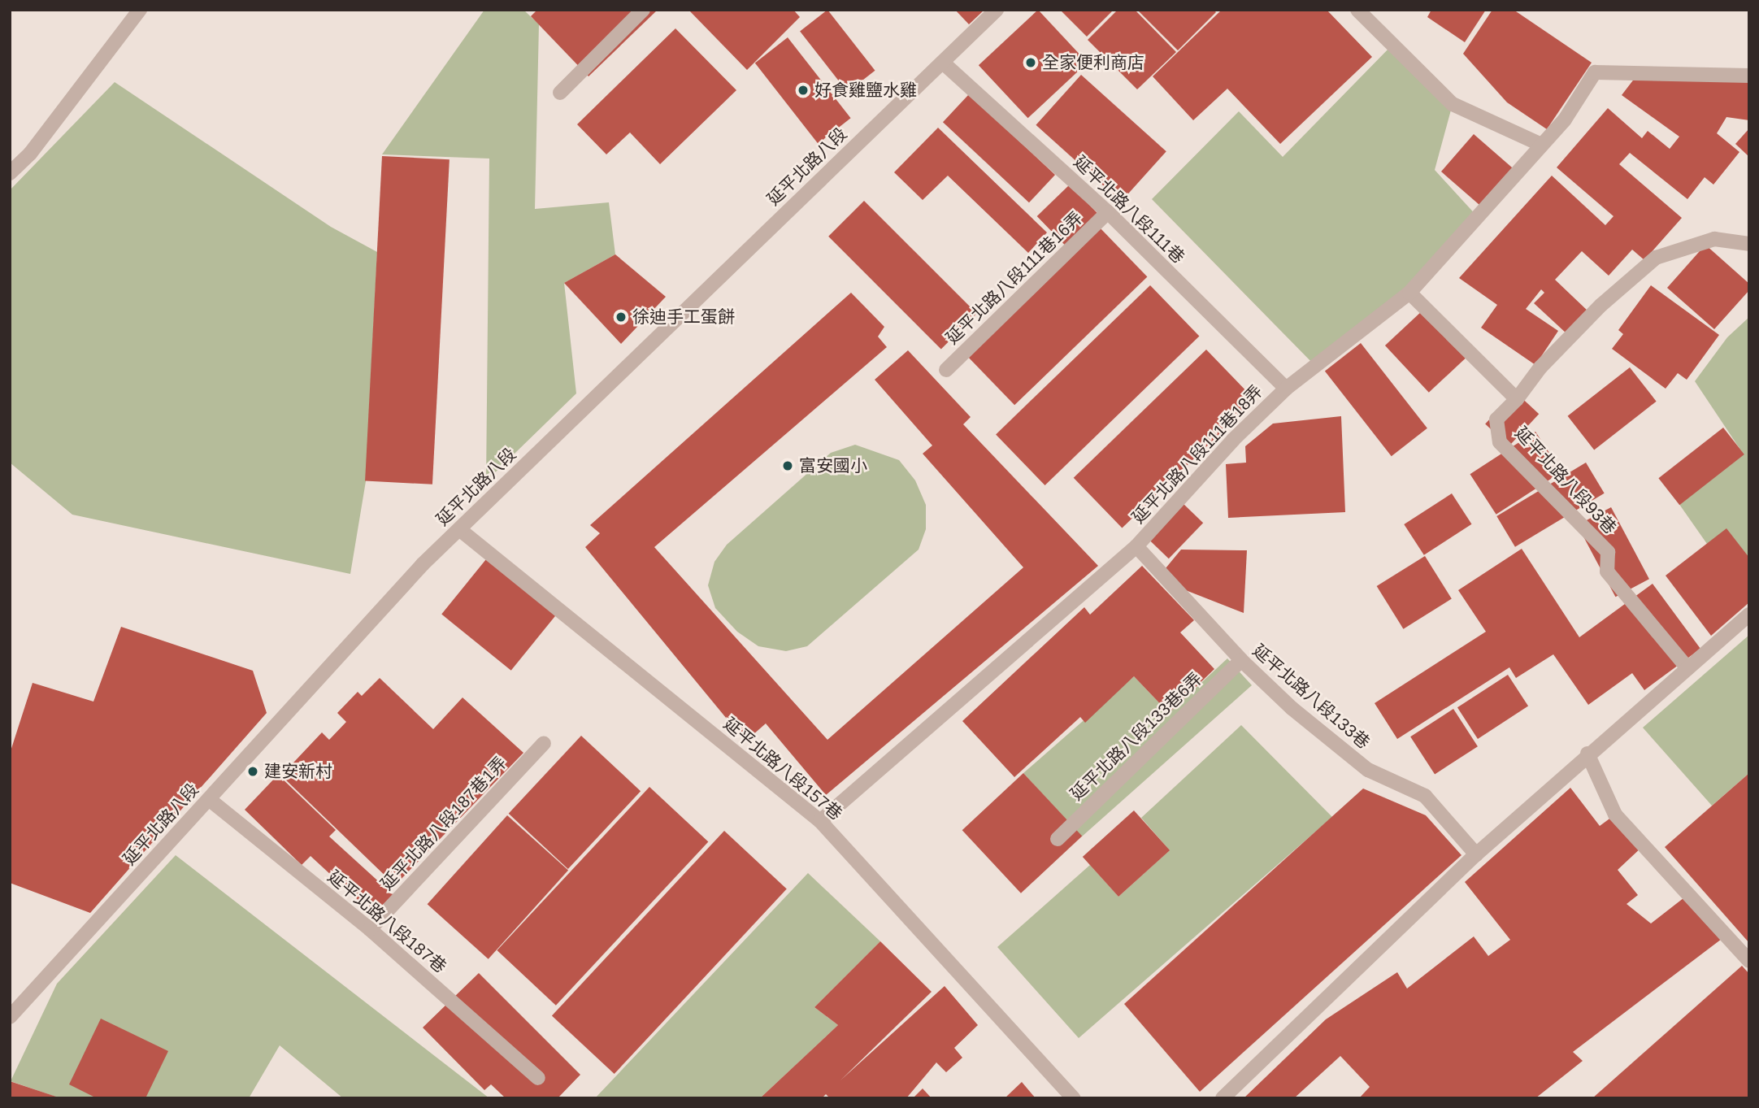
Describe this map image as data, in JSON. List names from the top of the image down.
{
  "streets": {
    "street": [
      "延平北路八段",
      "延平北路八段111巷",
      "延平北路八段111巷16弄",
      "延平北路八段111巷18弄",
      "延平北路八段93巷",
      "延平北路八段133巷",
      "延平北路八段133巷6弄",
      "延平北路八段157巷",
      "延平北路八段187巷1弄",
      "延平北路八段187巷"
    ]
  },
  "crossings": [
    ["延平北路八段", "延平北路八段111巷"],
    ["延平北路八段", "延平北路八段157巷"],
    ["延平北路八段", "延平北路八段187巷"],
    ["延平北路八段111巷", "延平北路八段111巷16弄"],
    ["延平北路八段111巷", "延平北路八段111巷18弄"],
    ["延平北路八段111巷18弄", "延平北路八段133巷"],
    ["延平北路八段111巷18弄", "延平北路八段157巷"],
    ["延平北路八段133巷", "延平北路八段133巷6弄"],
    ["延平北路八段187巷1弄", "延平北路八段187巷"]
  ],
  "places": [
    "全家便利商店",
    "好食雞鹽水雞",
    "徐迪手工蛋餅",
    "富安國小",
    "建安新村"
  ]
}
